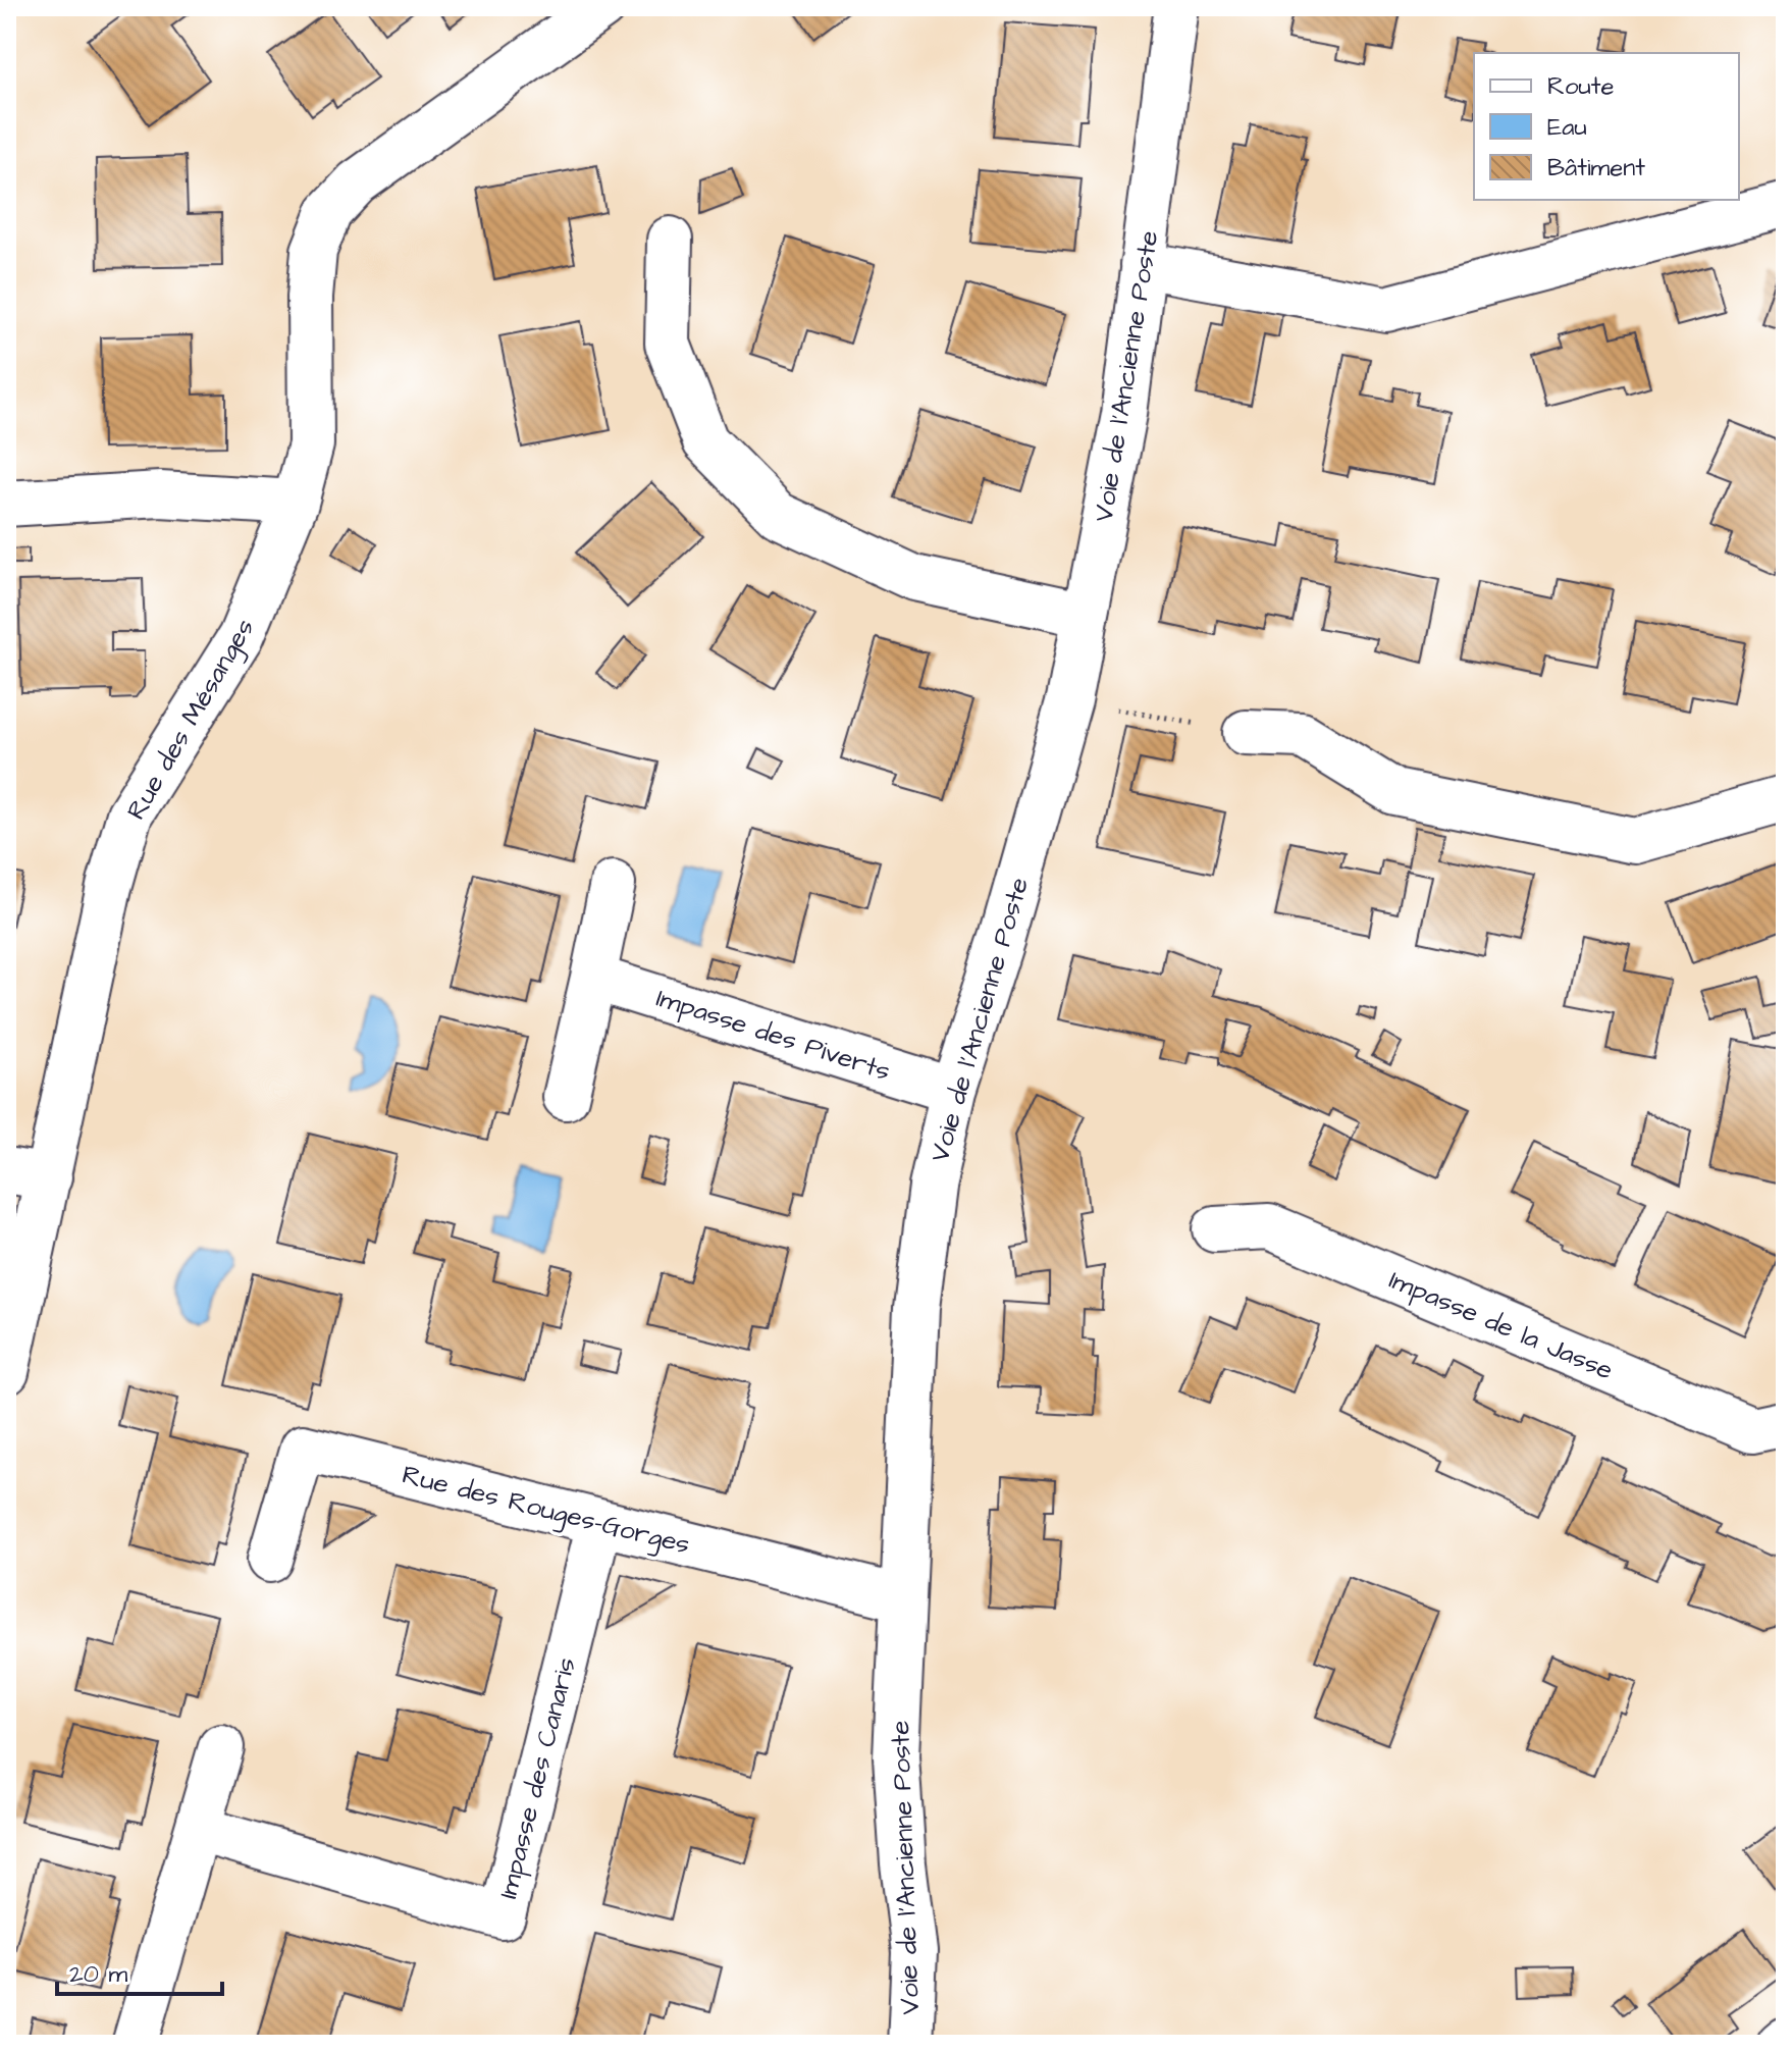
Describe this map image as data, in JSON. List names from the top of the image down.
{
  "streets": {
    "street": [
      "Voie de l'Ancienne Poste",
      "Rue des Mésanges",
      "Impasse des Piverts",
      "Impasse de la Jasse",
      "Rue des Rouges-Gorges",
      "Impasse des Canaris"
    ]
  },
  "crossings": [
    ["Voie de l'Ancienne Poste", "Impasse des Piverts"],
    ["Voie de l'Ancienne Poste", "Rue des Rouges-Gorges"],
    ["Rue des Rouges-Gorges", "Impasse des Canaris"]
  ],
  "legend": ["Route", "Eau", "Bâtiment"],
  "scale_bar": "20 m"
}
